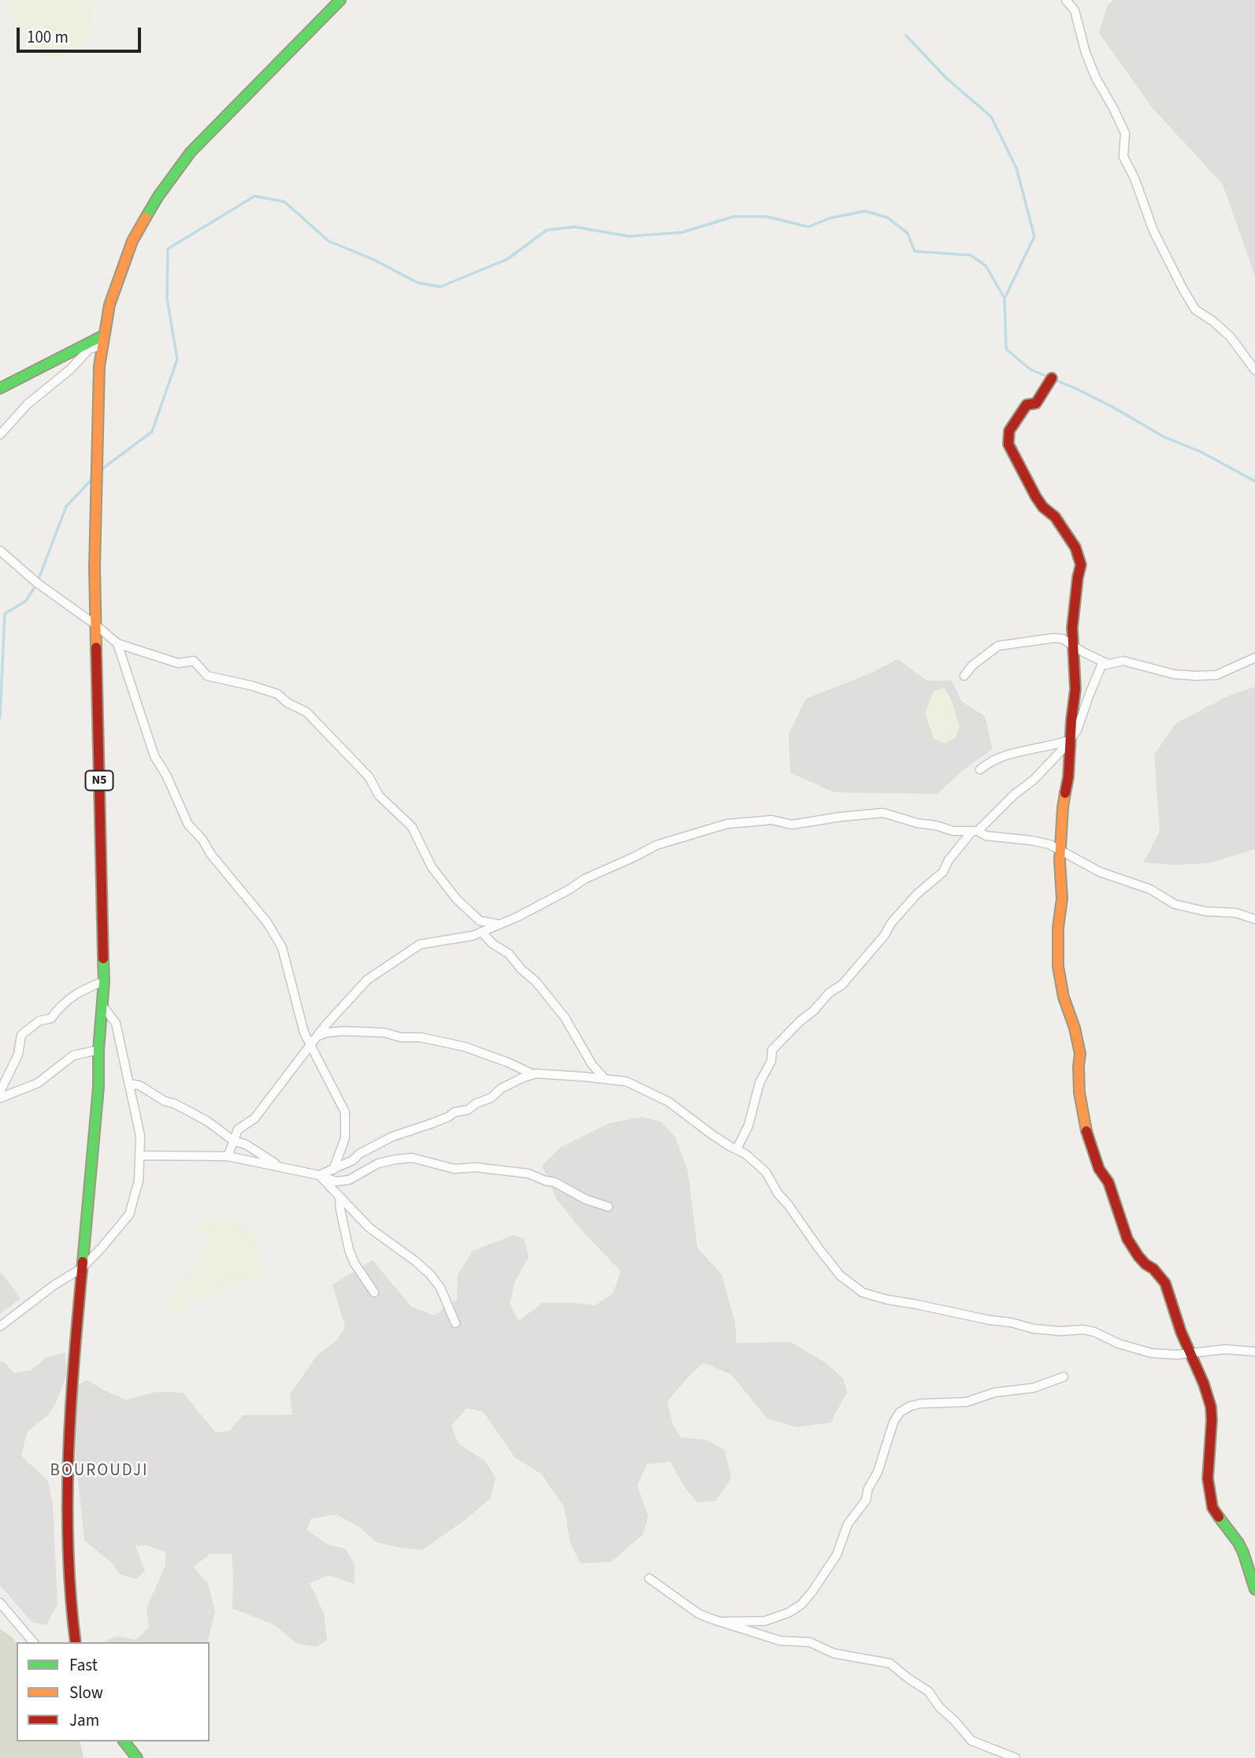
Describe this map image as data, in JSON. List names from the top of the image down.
{
  "streets": {
    "main road": ["N5"]
  },
  "districts": ["BOUROUDJI"],
  "legend": ["Fast", "Slow", "Jam"],
  "scale_bar": "100 m"
}
